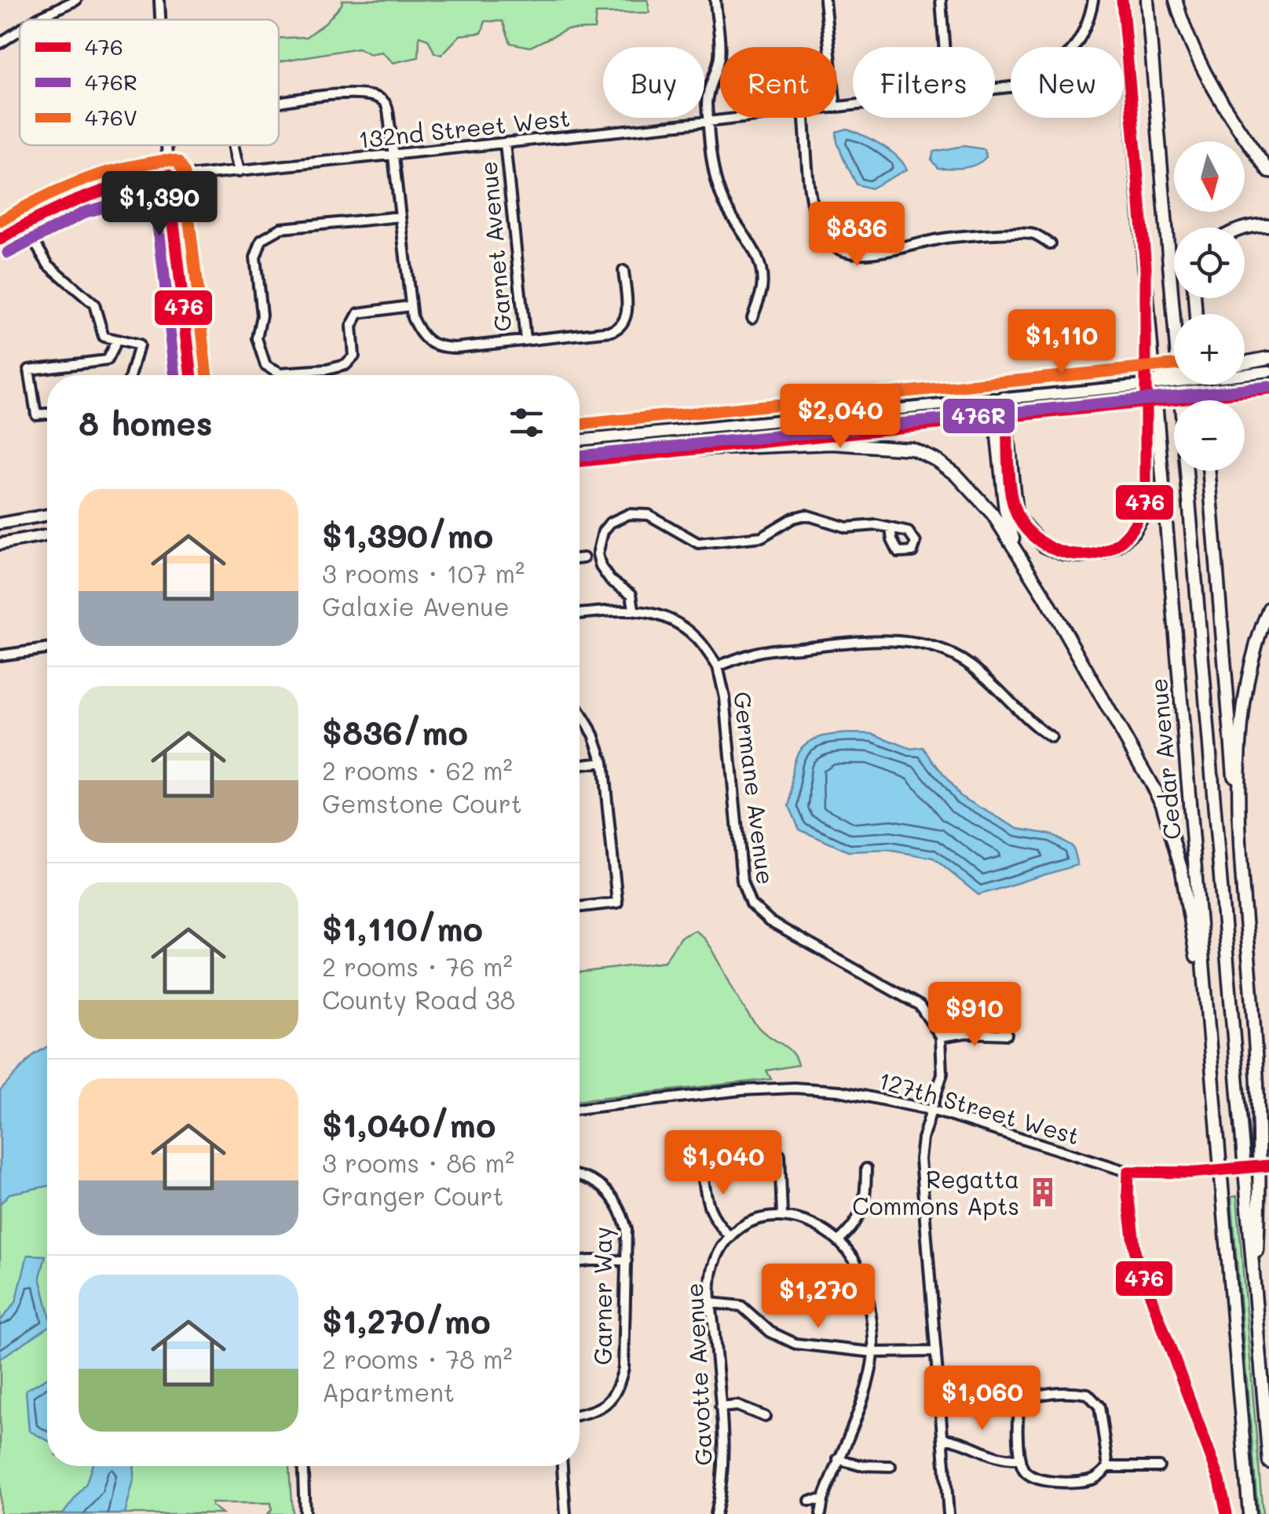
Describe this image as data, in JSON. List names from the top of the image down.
{
  "streets": {
    "highway": ["Cedar Avenue"],
    "street": [
      "132nd Street West",
      "Garnet Avenue",
      "Germane Avenue",
      "127th Street West",
      "Garner Way",
      "Gavotte Avenue"
    ]
  },
  "crossings": [
    ["132nd Street West", "Garnet Avenue"]
  ],
  "places": {
    "building": ["Regatta Commons Apts"]
  },
  "lines": ["transit line 476", "transit line 476V", "transit line 476R"],
  "legend": ["476", "476R", "476V"],
  "north": "bottom",
  "page": {
    "chip": [
      "Buy",
      "Rent",
      "Filters",
      "New"
    ],
    "map_buttons": ["+", "−"],
    "price": [
      "$1,390",
      "$836",
      "$1,110",
      "$2,040",
      "$910",
      "$1,040",
      "$1,270",
      "$1,060"
    ],
    "heading": "8 homes",
    "list": [
      {
        "name": "$1,390/mo",
        "note": "3 rooms · 107 m² · Galaxie Avenue"
      },
      {
        "name": "$836/mo",
        "note": "2 rooms · 62 m² · Gemstone Court"
      },
      {
        "name": "$1,110/mo",
        "note": "2 rooms · 76 m² · County Road 38"
      },
      {
        "name": "$1,040/mo",
        "note": "3 rooms · 86 m² · Granger Court"
      },
      {
        "name": "$1,270/mo",
        "note": "2 rooms · 78 m² · Apartment"
      }
    ]
  }
}
